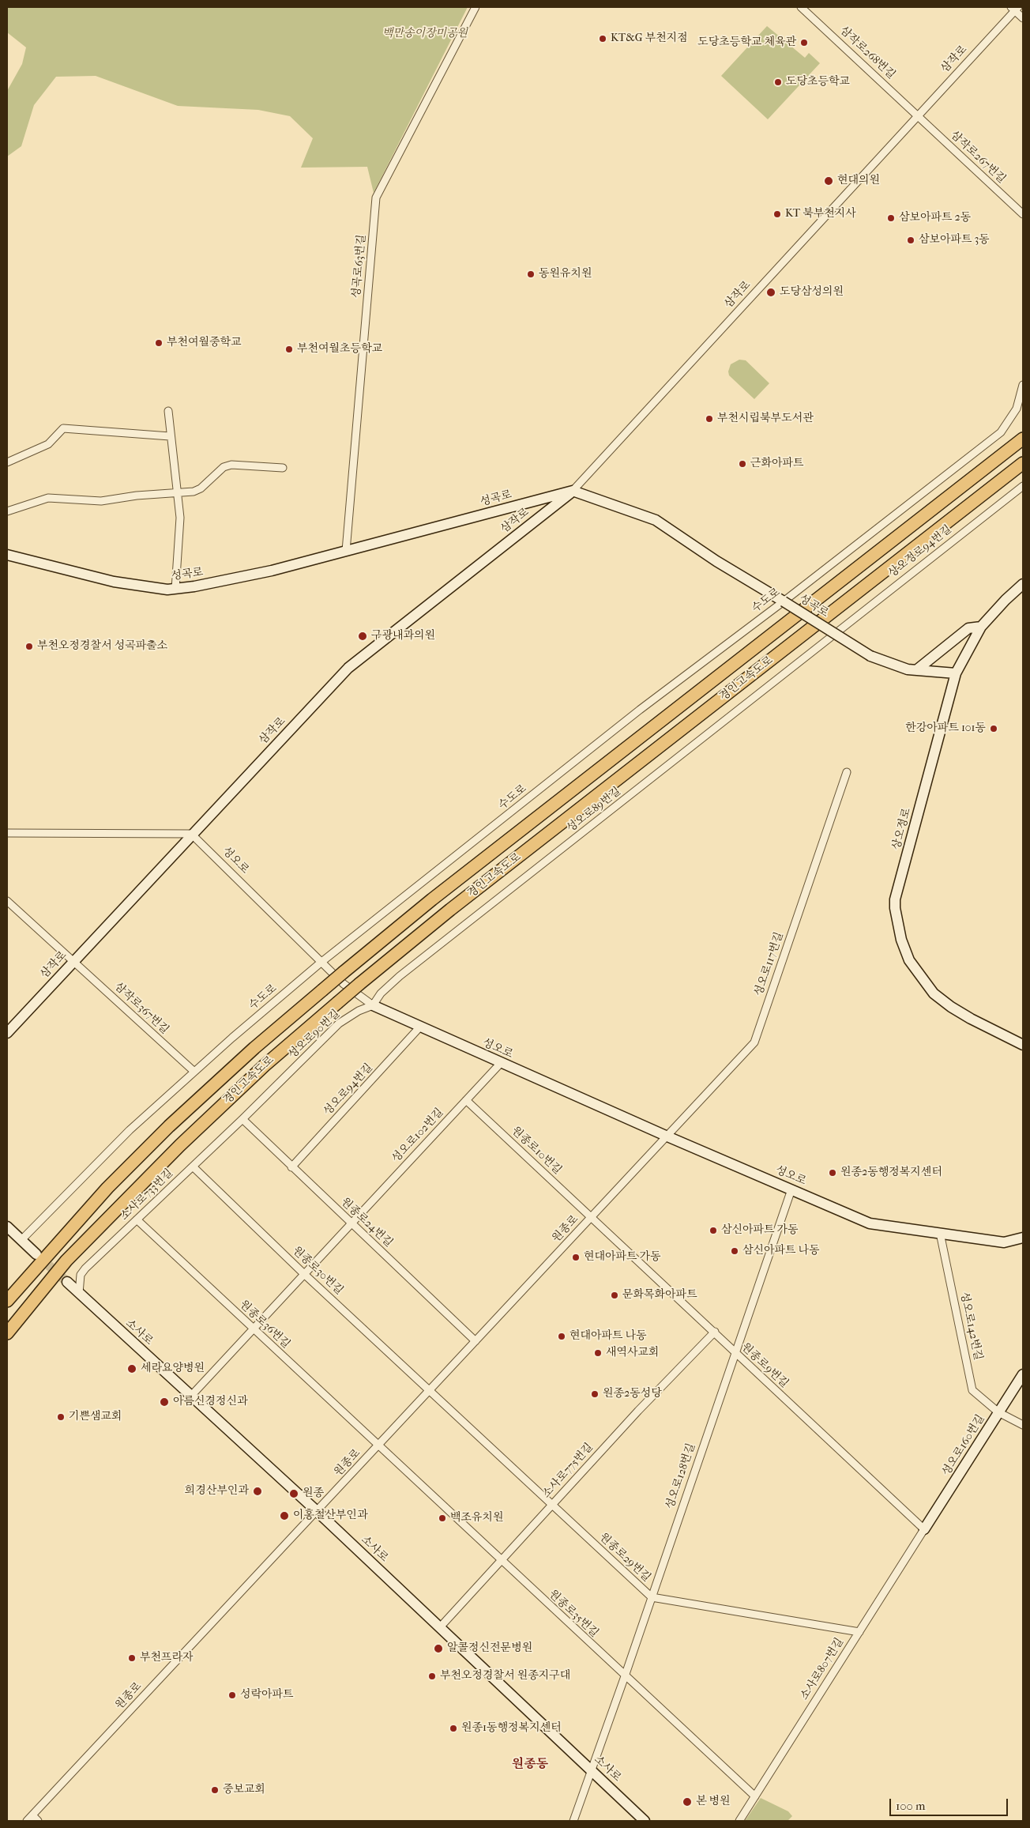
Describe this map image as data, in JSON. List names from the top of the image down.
{
  "streets": {
    "highway": ["경인고속도로"],
    "street": [
      "삼작로268번길",
      "삼작로",
      "삼작로267번길",
      "성곡로63번길",
      "성곡로",
      "상오정로94번길",
      "수도로",
      "성오로89번길",
      "상오정로",
      "성오로",
      "성오로117번길",
      "삼작로367번길",
      "성오로90번길",
      "성오로94번길",
      "성오로102번길",
      "원종로10번길",
      "소사로733번길",
      "원종로24번길",
      "원종로",
      "원종로30번길",
      "원종로36번길",
      "성오로142번길",
      "소사로",
      "원종로9번길",
      "성오로160번길",
      "소사로775번길",
      "성오로128번길",
      "원종로29번길",
      "원종로35번길",
      "소사로807번길"
    ]
  },
  "crossings": [
    ["삼작로268번길", "삼작로"],
    ["삼작로268번길", "삼작로267번길"],
    ["삼작로", "삼작로267번길"],
    ["삼작로", "성곡로"],
    ["삼작로", "성오로"],
    ["삼작로", "삼작로367번길"],
    ["성곡로63번길", "성곡로"],
    ["성곡로", "수도로"],
    ["성곡로", "상오정로"],
    ["상오정로94번길", "성오로89번길"],
    ["수도로", "성오로"],
    ["수도로", "삼작로367번길"],
    ["성오로89번길", "성오로"],
    ["성오로89번길", "성오로90번길"],
    ["성오로", "성오로117번길"],
    ["성오로", "성오로90번길"],
    ["성오로", "성오로94번길"],
    ["성오로", "성오로102번길"],
    ["성오로", "원종로"],
    ["성오로", "성오로142번길"],
    ["성오로", "성오로128번길"],
    ["성오로117번길", "원종로"],
    ["성오로90번길", "소사로733번길"],
    ["성오로90번길", "원종로24번길"],
    ["성오로94번길", "원종로24번길"],
    ["성오로102번길", "원종로10번길"],
    ["성오로102번길", "원종로24번길"],
    ["성오로102번길", "원종로30번길"],
    ["성오로102번길", "원종로36번길"],
    ["성오로102번길", "소사로"],
    ["원종로10번길", "원종로"],
    ["원종로10번길", "원종로9번길"],
    ["소사로733번길", "원종로24번길"],
    ["소사로733번길", "원종로30번길"],
    ["소사로733번길", "원종로36번길"],
    ["소사로733번길", "소사로"],
    ["원종로24번길", "원종로"],
    ["원종로", "원종로30번길"],
    ["원종로", "원종로36번길"],
    ["원종로", "소사로"],
    ["원종로", "원종로9번길"],
    ["원종로", "원종로29번길"],
    ["원종로", "원종로35번길"],
    ["원종로30번길", "원종로29번길"],
    ["원종로36번길", "원종로35번길"],
    ["성오로142번길", "성오로160번길"],
    ["소사로", "소사로775번길"],
    ["소사로", "성오로128번길"],
    ["원종로9번길", "성오로160번길"],
    ["원종로9번길", "소사로775번길"],
    ["원종로9번길", "성오로128번길"],
    ["원종로9번길", "소사로807번길"],
    ["성오로160번길", "소사로807번길"],
    ["소사로775번길", "원종로29번길"],
    ["소사로775번길", "원종로35번길"],
    ["성오로128번길", "원종로29번길"],
    ["성오로128번길", "원종로35번길"],
    ["원종로29번길", "소사로807번길"],
    ["원종로35번길", "소사로807번길"]
  ],
  "districts": ["원종동"],
  "parks": ["백만송이장미공원"],
  "places": [
    "KT&G 부천지점",
    "도당초등학교 체육관",
    "도당초등학교",
    "현대의원",
    "KT 북부천지사",
    "삼보아파트 2동",
    "삼보아파트 3동",
    "동원유치원",
    "도당삼성의원",
    "부천여월중학교",
    "부천여월초등학교",
    "부천시립북부도서관",
    "근화아파트",
    "구광내과의원",
    "부천오정경찰서 성곡파출소",
    "한강아파트 101동",
    "원종2동행정복지센터",
    "삼신아파트 가동",
    "삼신아파트 나동",
    "현대아파트 가동",
    "문화목화아파트",
    "현대아파트 나동",
    "새역사교회",
    "세라요양병원",
    "원종2동성당",
    "아름신경정신과",
    "기쁜샘교회",
    "희경산부인과",
    "원종",
    "이홍철산부인과",
    "백조유치원",
    "알콜정신전문병원",
    "부천프라자",
    "부천오정경찰서 원종지구대",
    "성락아파트",
    "원종1동행정복지센터",
    "중보교회",
    "본 병원"
  ],
  "scale_bar": "100 m"
}
